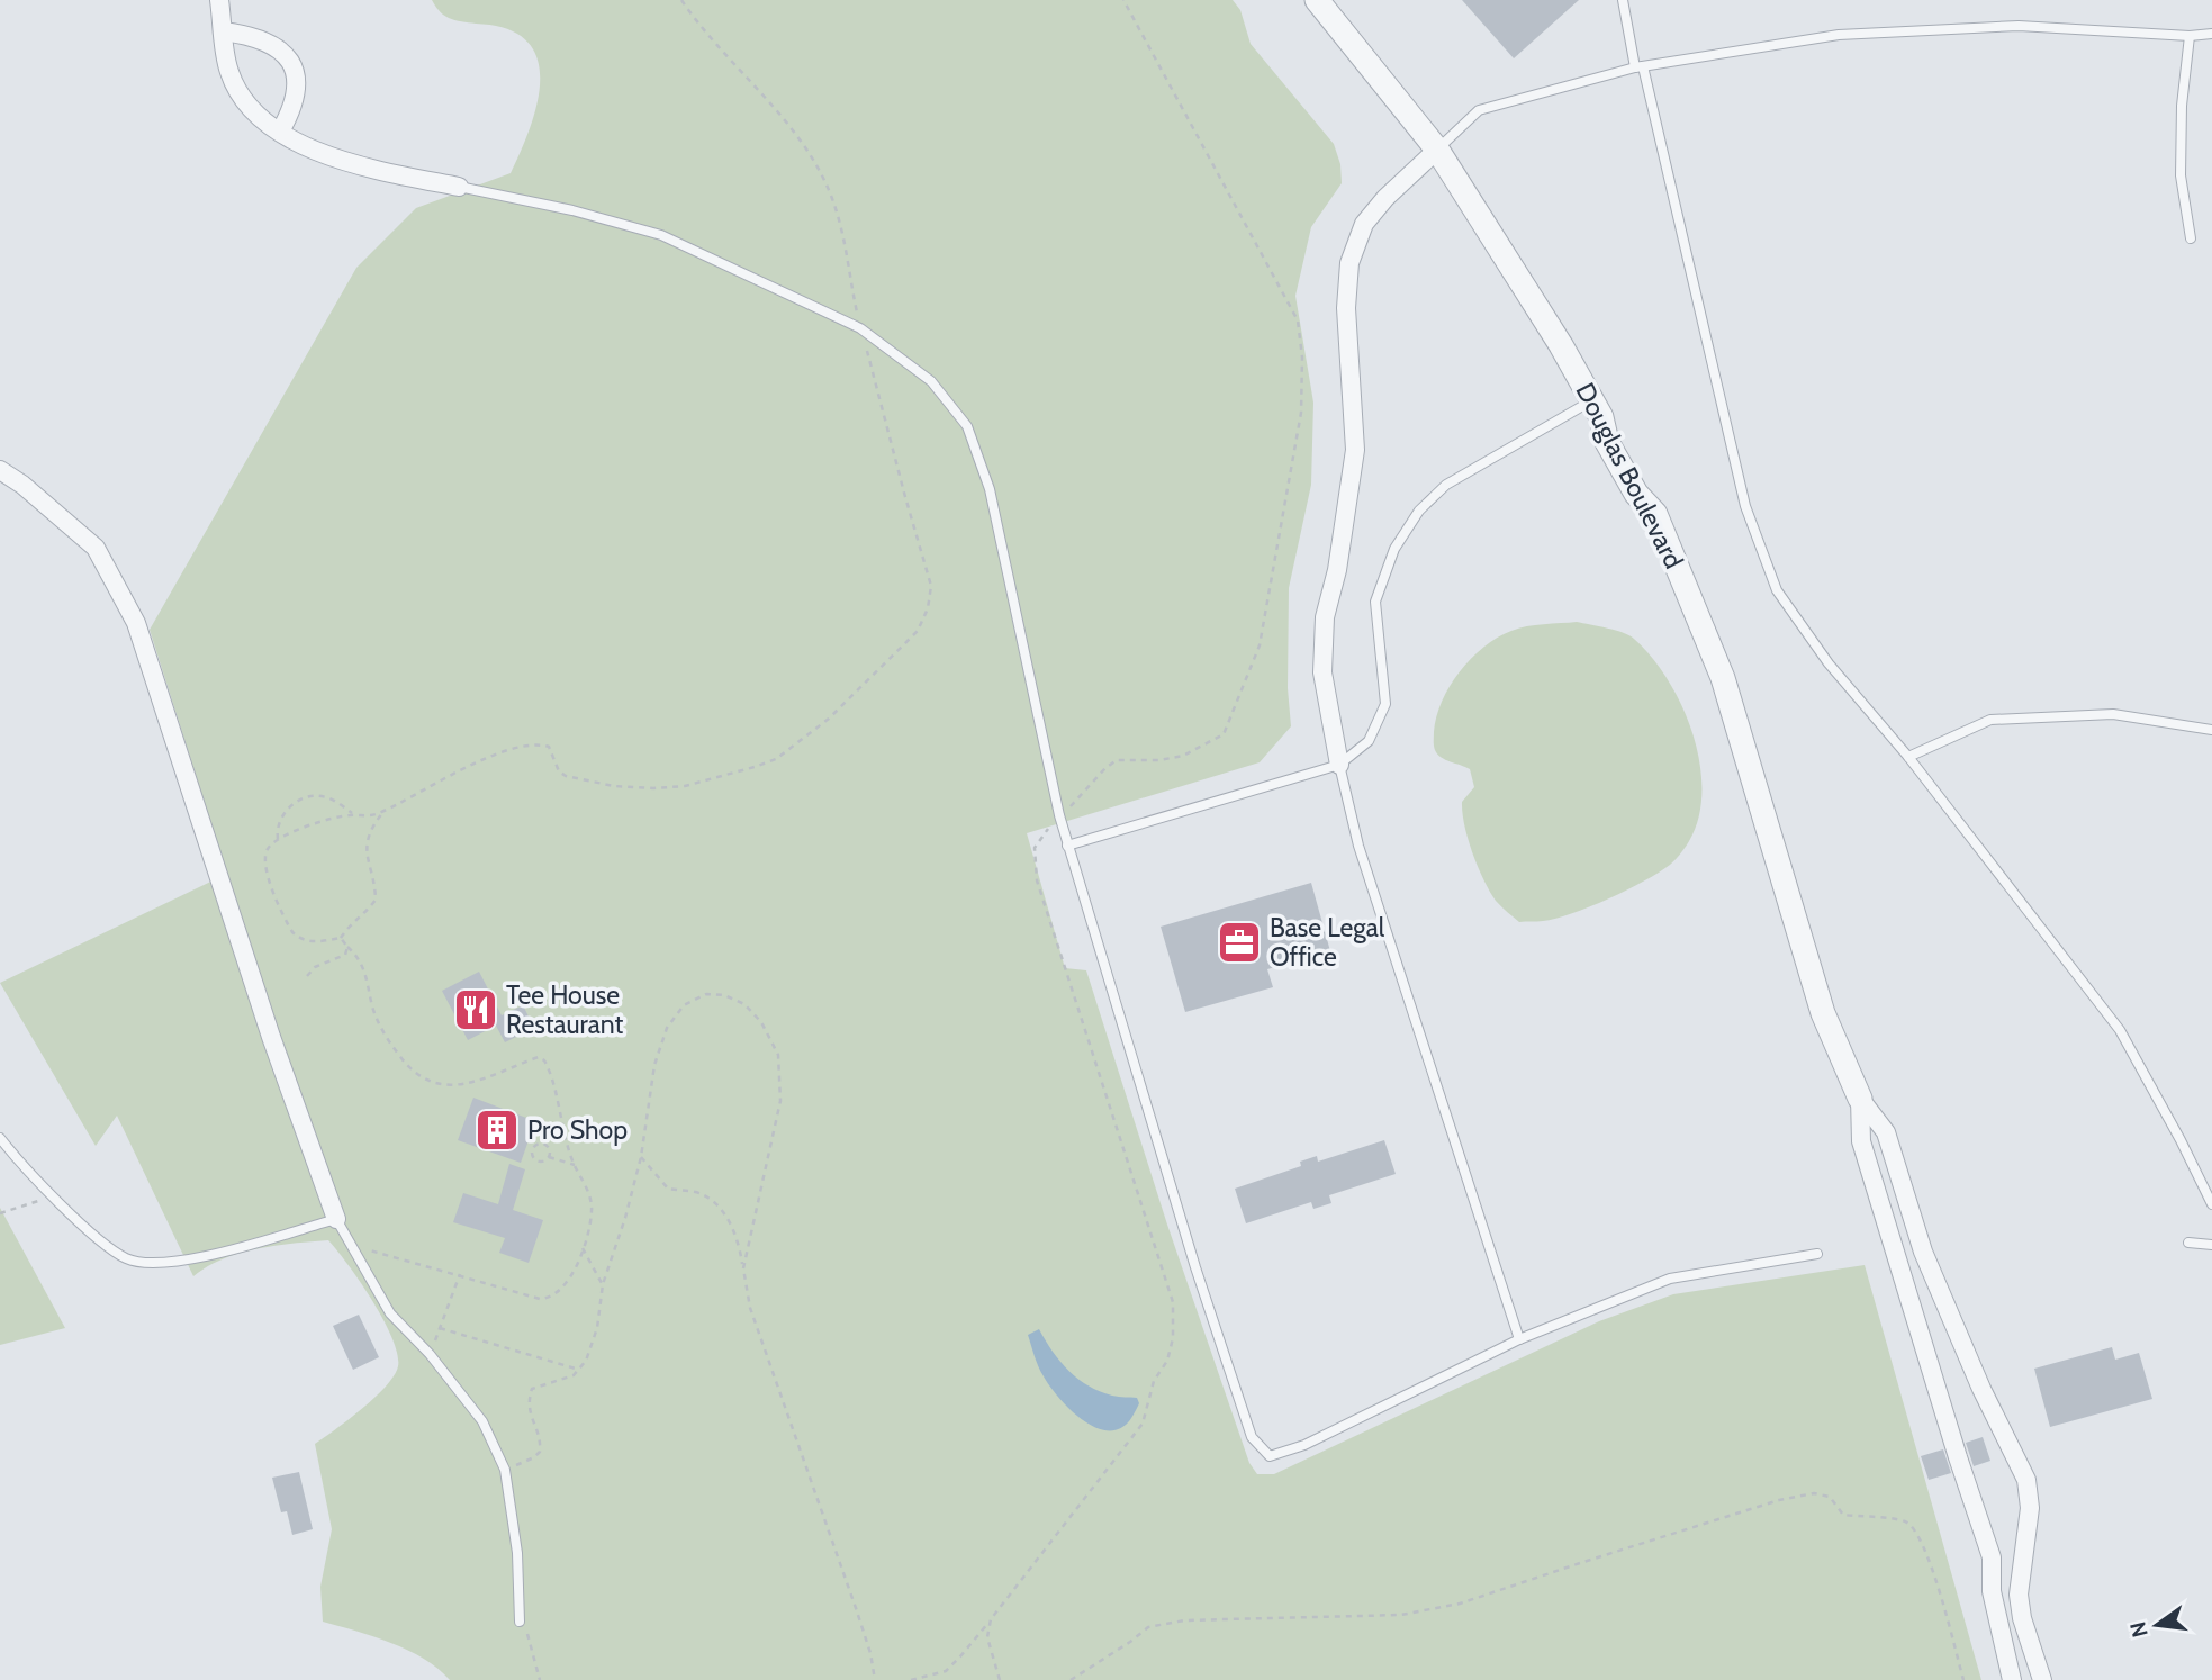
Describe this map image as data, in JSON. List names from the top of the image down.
{
  "streets": {
    "street": ["Douglas Boulevard"]
  },
  "places": {
    "office": ["Base Legal Office"],
    "restaurant": ["Tee House Restaurant"],
    "building": ["Pro Shop"]
  },
  "north": "left"
}
